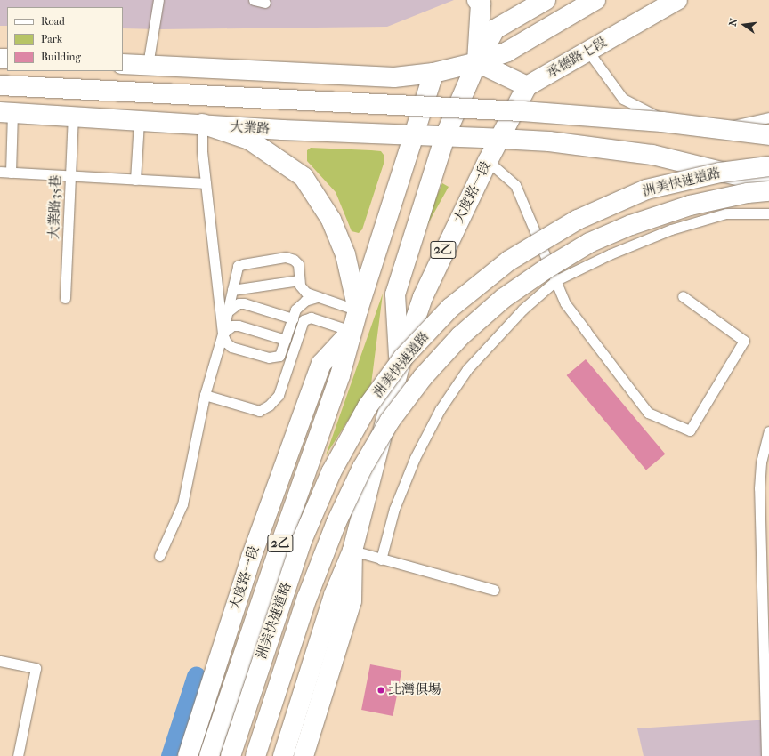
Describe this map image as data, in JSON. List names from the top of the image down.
{
  "streets": {
    "main road": [
      "承德路七段",
      "大業路",
      "洲美快速道路",
      "大度路一段",
      "2乙"
    ],
    "lane": ["大業路35巷"]
  },
  "crossings": [
    ["承德路七段", "2乙"],
    ["大業路", "大度路一段"],
    ["大業路", "大業路35巷"],
    ["大業路", "2乙"],
    ["大度路一段", "2乙"]
  ],
  "places": ["北灣俱場"],
  "legend": ["Road", "Park", "Building"],
  "north": "left"
}
